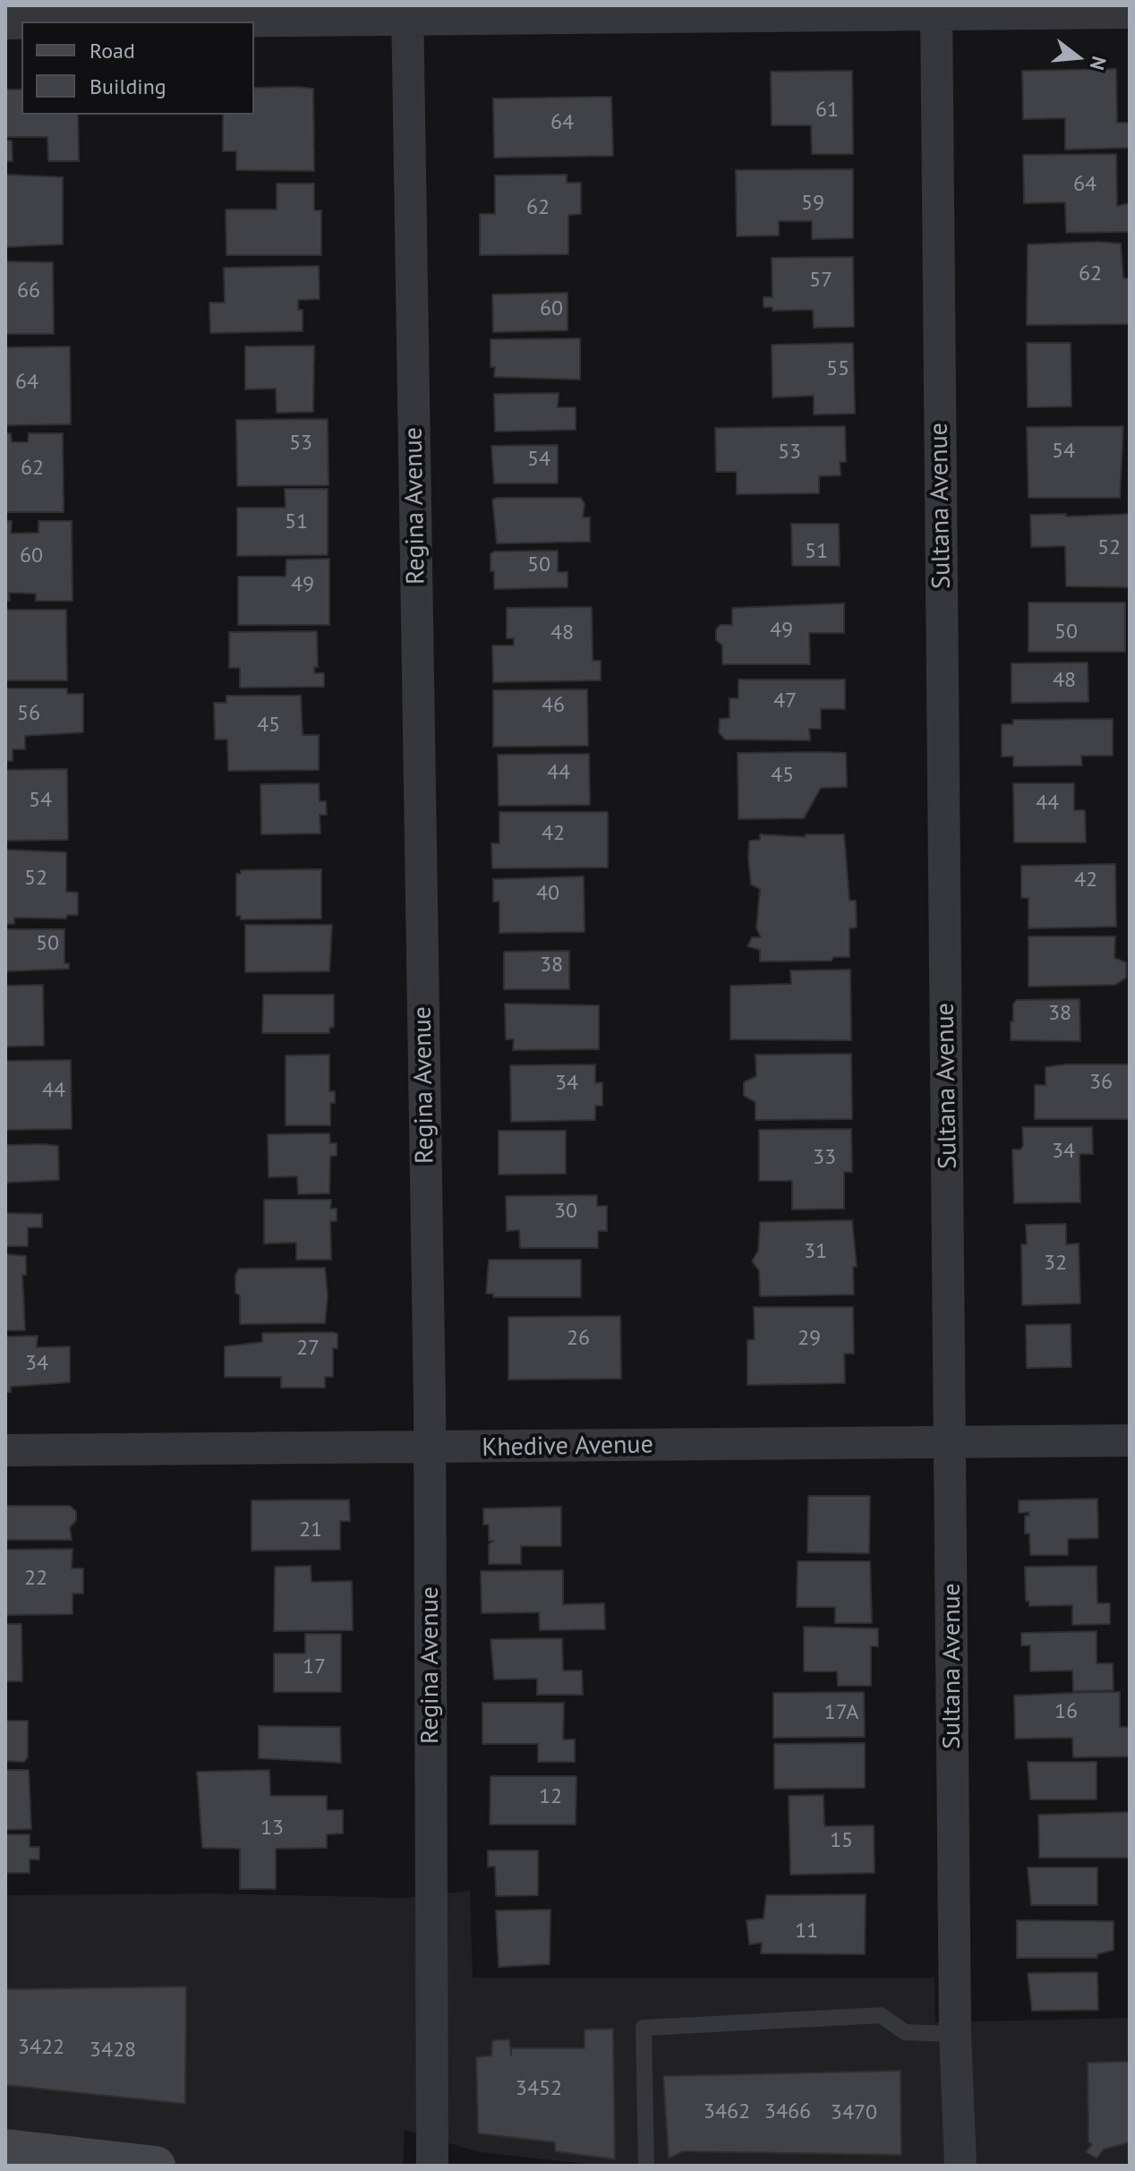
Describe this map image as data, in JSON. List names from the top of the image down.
{
  "streets": {
    "street": ["Regina Avenue", "Sultana Avenue", "Khedive Avenue"]
  },
  "crossings": [
    ["Regina Avenue", "Khedive Avenue"],
    ["Sultana Avenue", "Khedive Avenue"]
  ],
  "house_numbers": [
    "61",
    "64",
    "64",
    "59",
    "62",
    "62",
    "57",
    "66",
    "60",
    "55",
    "64",
    "53",
    "54",
    "53",
    "54",
    "62",
    "51",
    "52",
    "51",
    "60",
    "50",
    "49",
    "49",
    "50",
    "48",
    "48",
    "47",
    "46",
    "56",
    "45",
    "44",
    "45",
    "54",
    "44",
    "42",
    "52",
    "42",
    "40",
    "50",
    "38",
    "38",
    "36",
    "34",
    "44",
    "34",
    "33",
    "30",
    "31",
    "32",
    "26",
    "29",
    "27",
    "34",
    "21",
    "22",
    "17",
    "16",
    "17A",
    "12",
    "13",
    "15",
    "11",
    "3422",
    "3428",
    "3452",
    "3462",
    "3466",
    "3470"
  ],
  "legend": ["Road", "Building"],
  "north": "right"
}
